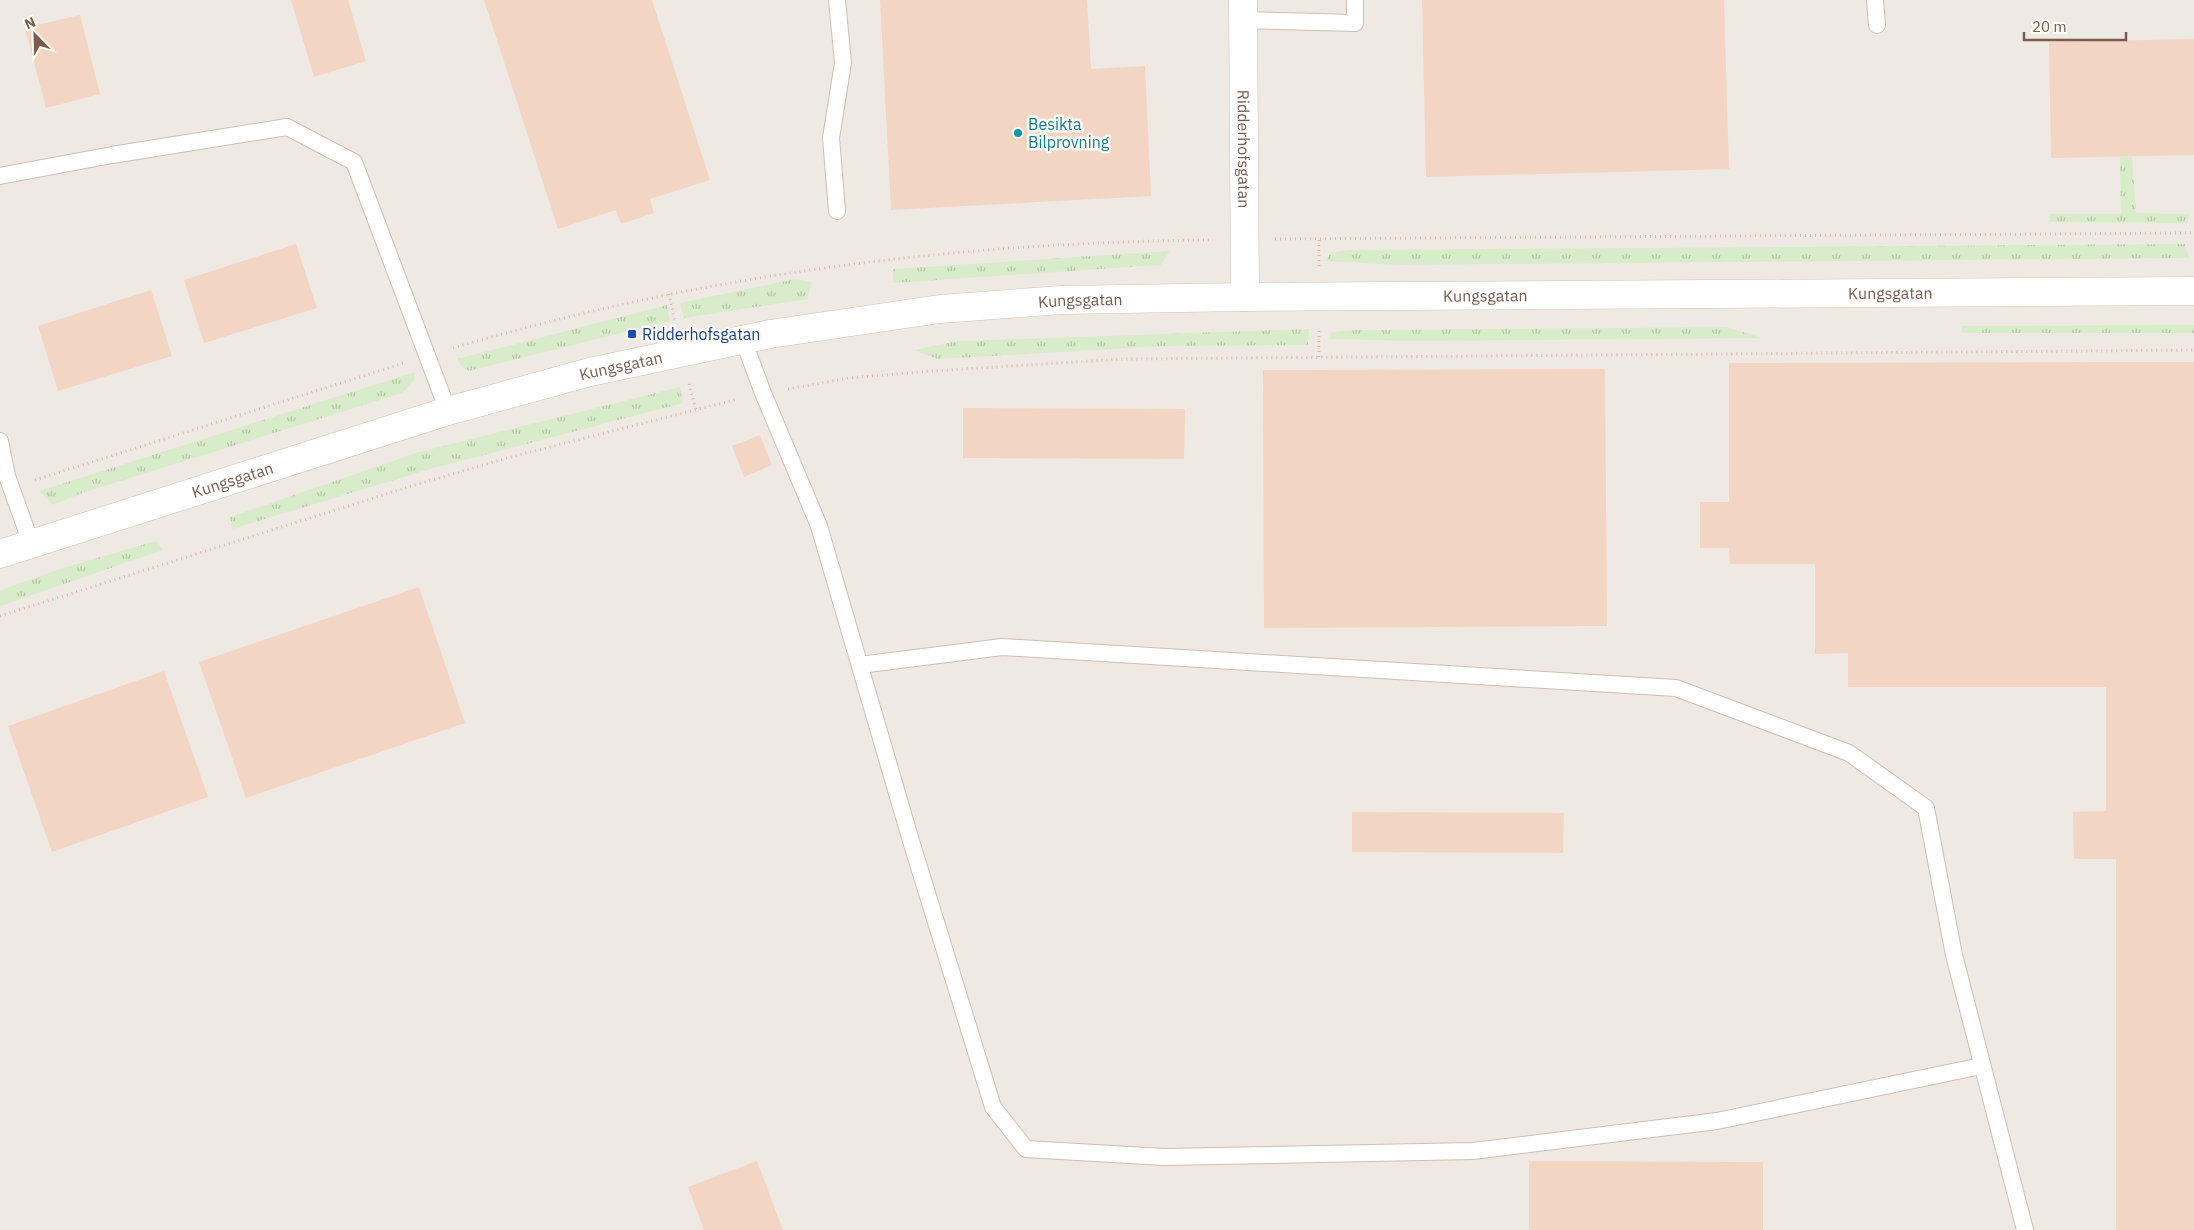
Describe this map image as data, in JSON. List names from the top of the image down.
{
  "streets": {
    "main road": ["Ridderhofsgatan", "Kungsgatan"]
  },
  "crossings": [
    ["Ridderhofsgatan", "Kungsgatan"]
  ],
  "places": {
    "other": ["Besikta Bilprovning"],
    "transit": ["Ridderhofsgatan"]
  },
  "scale_bar": "20 m",
  "north": "top left"
}
